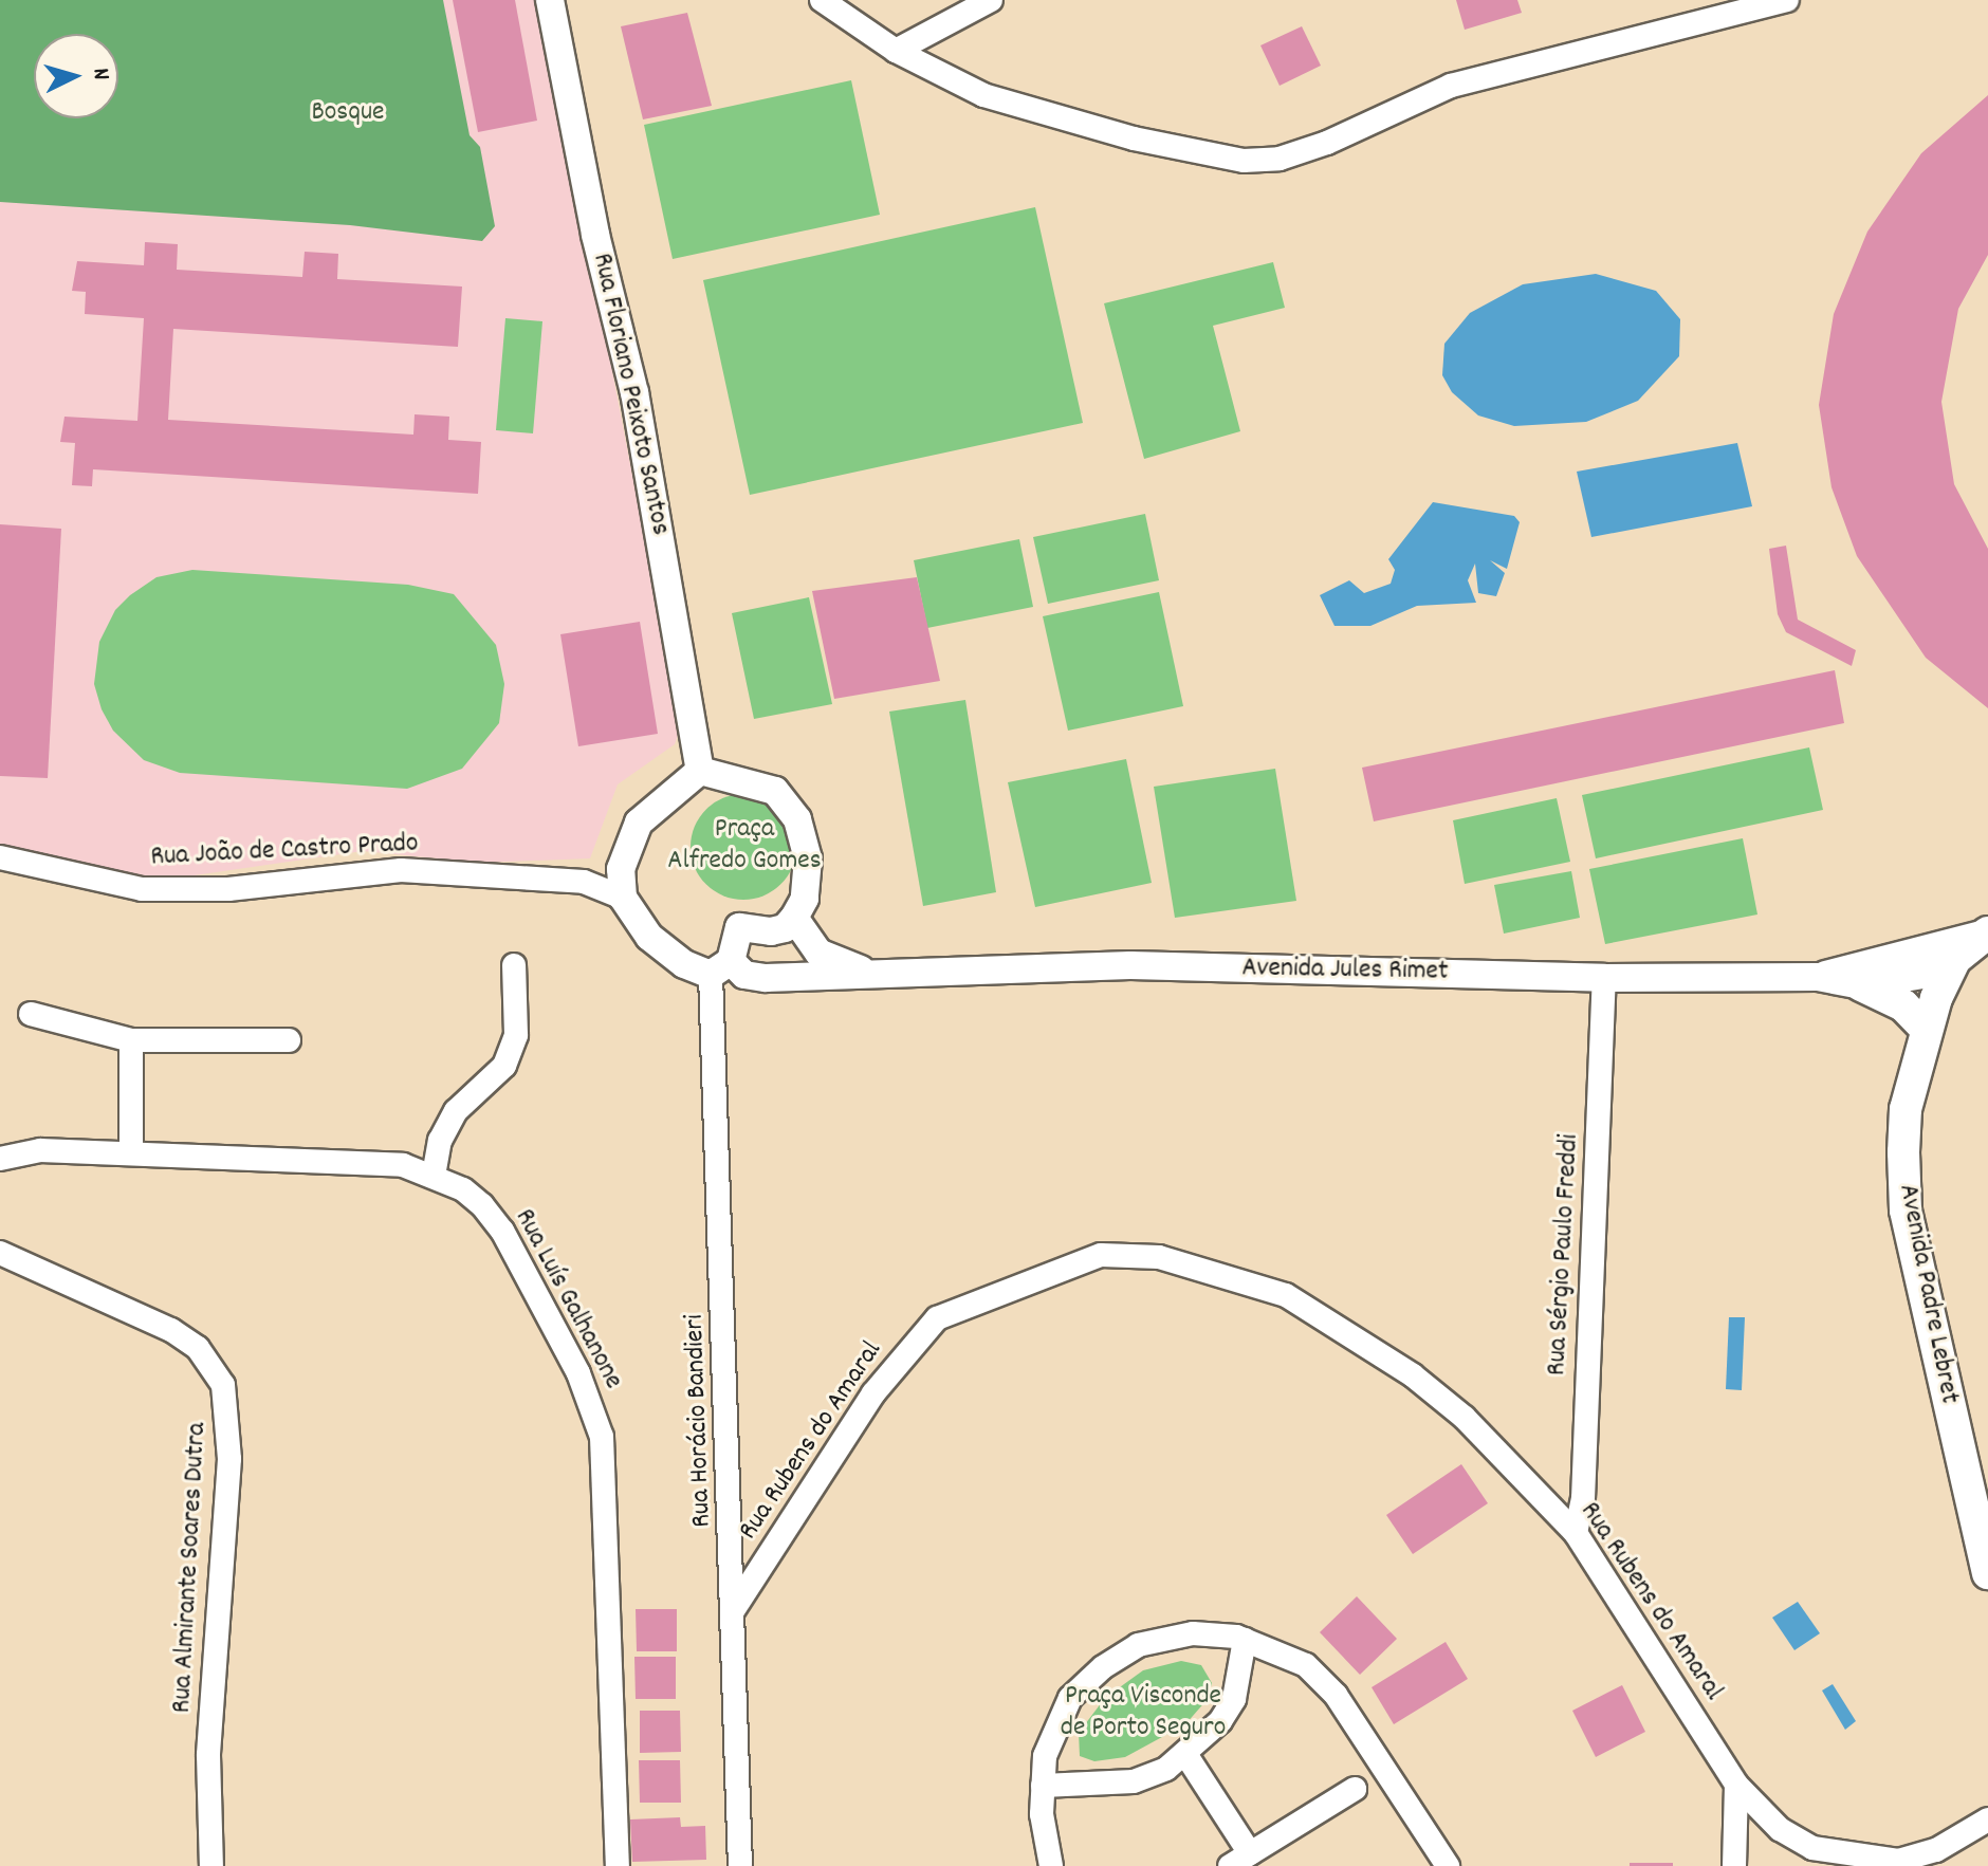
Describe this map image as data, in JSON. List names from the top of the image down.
{
  "streets": {
    "main road": ["Avenida Padre Lebret"],
    "street": [
      "Rua Floriano Peixoto Santos",
      "Rua João de Castro Prado",
      "Avenida Jules Rimet",
      "Rua Sérgio Paulo Freddi",
      "Rua Luís Galhanone",
      "Rua Horácio Bandieri",
      "Rua Rubens do Amaral",
      "Rua Almirante Soares Dutra"
    ]
  },
  "crossings": [
    ["Rua Floriano Peixoto Santos", "Rua João de Castro Prado"],
    ["Rua Floriano Peixoto Santos", "Avenida Jules Rimet"],
    ["Rua Floriano Peixoto Santos", "Rua Horácio Bandieri"],
    ["Rua João de Castro Prado", "Avenida Jules Rimet"],
    ["Rua João de Castro Prado", "Rua Horácio Bandieri"],
    ["Avenida Jules Rimet", "Rua Sérgio Paulo Freddi"],
    ["Avenida Jules Rimet", "Avenida Padre Lebret"],
    ["Avenida Jules Rimet", "Rua Horácio Bandieri"],
    ["Rua Sérgio Paulo Freddi", "Rua Rubens do Amaral"],
    ["Rua Horácio Bandieri", "Rua Rubens do Amaral"]
  ],
  "parks": ["Bosque", "Praça Alfredo Gomes", "Praça Visconde de Porto Seguro"],
  "north": "right"
}
